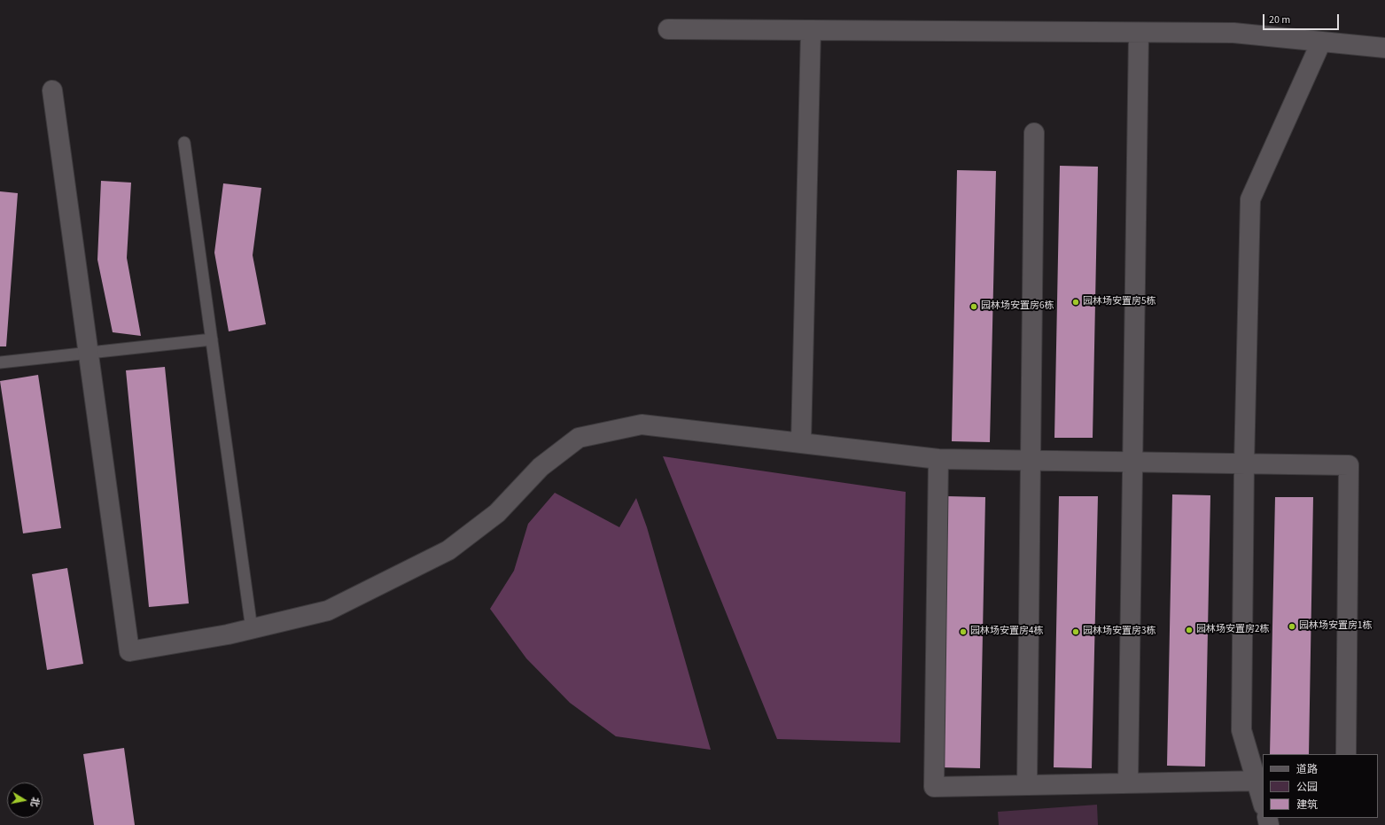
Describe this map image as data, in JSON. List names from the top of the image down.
{
  "places": [
    "园林场安置房5栋",
    "园林场安置房6栋",
    "园林场安置房1栋",
    "园林场安置房2栋",
    "园林场安置房4栋",
    "园林场安置房3栋"
  ],
  "legend": ["道路", "公园", "建筑"],
  "scale_bar": "20 m",
  "north": "right"
}
